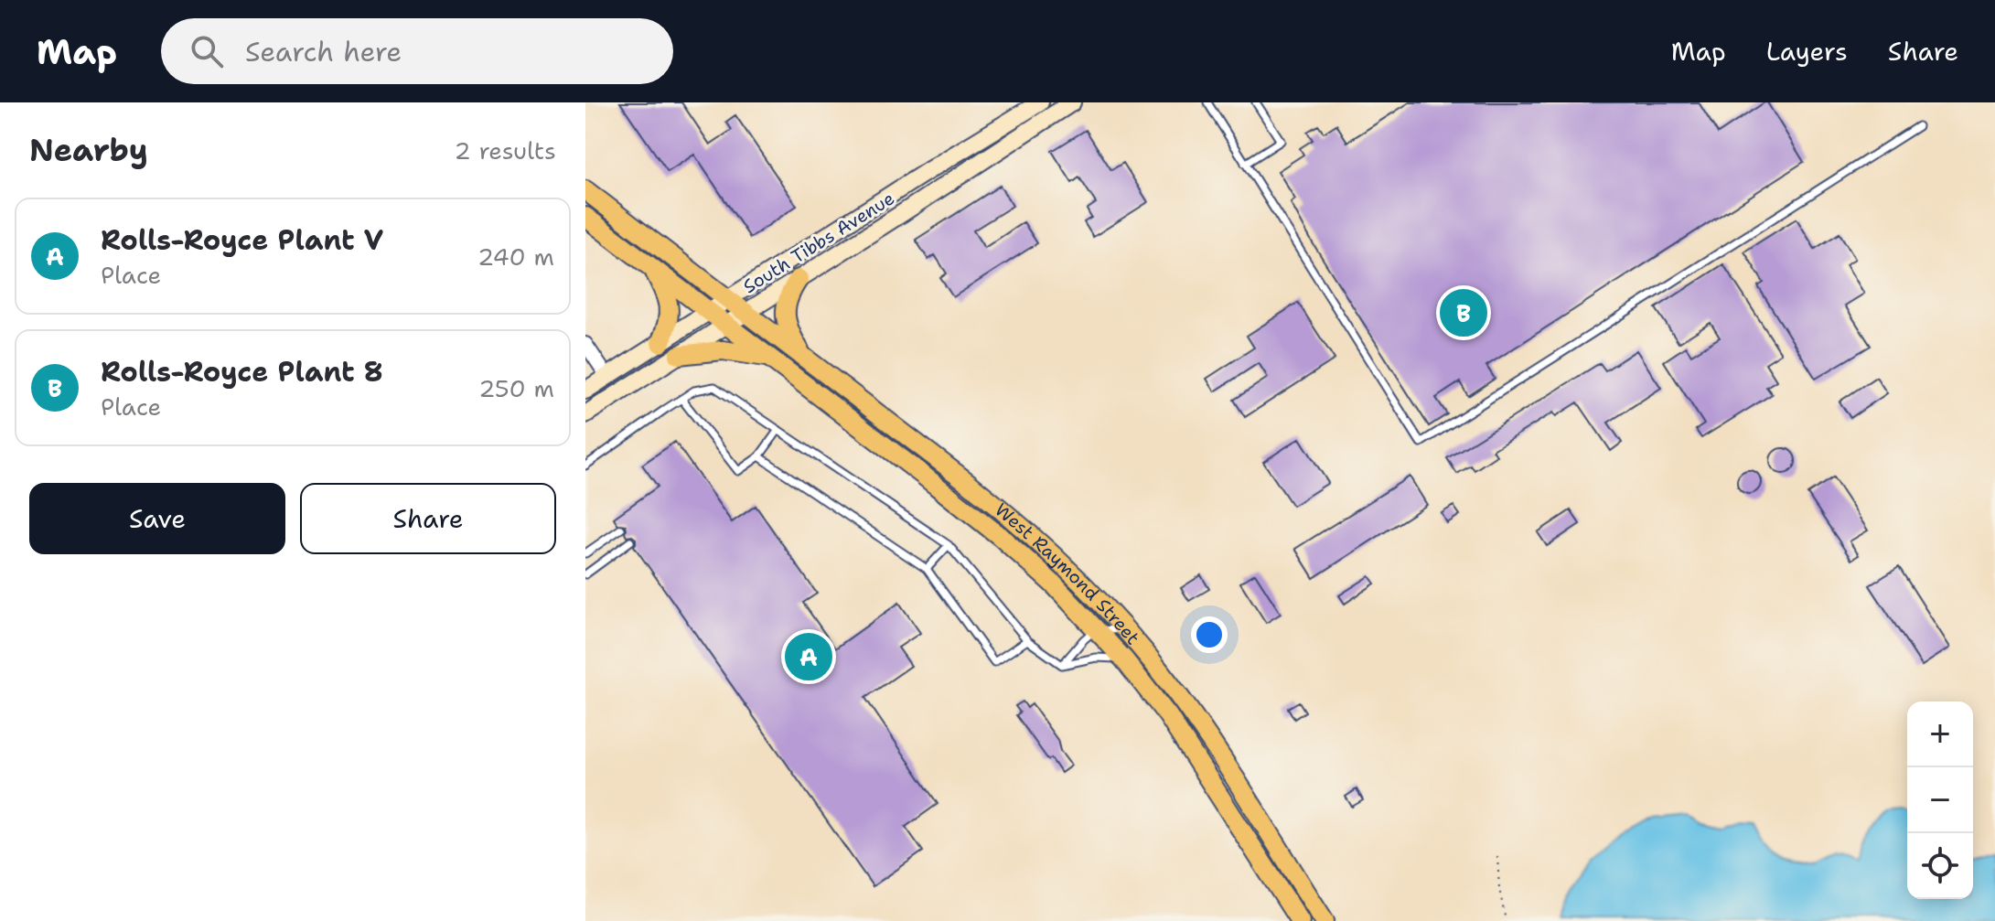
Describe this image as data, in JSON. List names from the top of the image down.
{
  "streets": {
    "main road": ["South Tibbs Avenue", "West Raymond Street"]
  },
  "crossings": [
    ["South Tibbs Avenue", "West Raymond Street"]
  ],
  "page": {
    "header": "Map",
    "search": "Search here",
    "nav": ["Map", "Layers", "Share"],
    "heading": ["Nearby", "2 results"],
    "list": [
      {
        "mark": "A",
        "name": "Rolls-Royce Plant V",
        "note": "Place",
        "value": "240 m"
      },
      {
        "mark": "B",
        "name": "Rolls-Royce Plant 8",
        "note": "Place",
        "value": "250 m"
      }
    ],
    "pins": ["B", "A"],
    "buttons": ["Save", "Share"],
    "map_buttons": ["+", "−"]
  }
}
